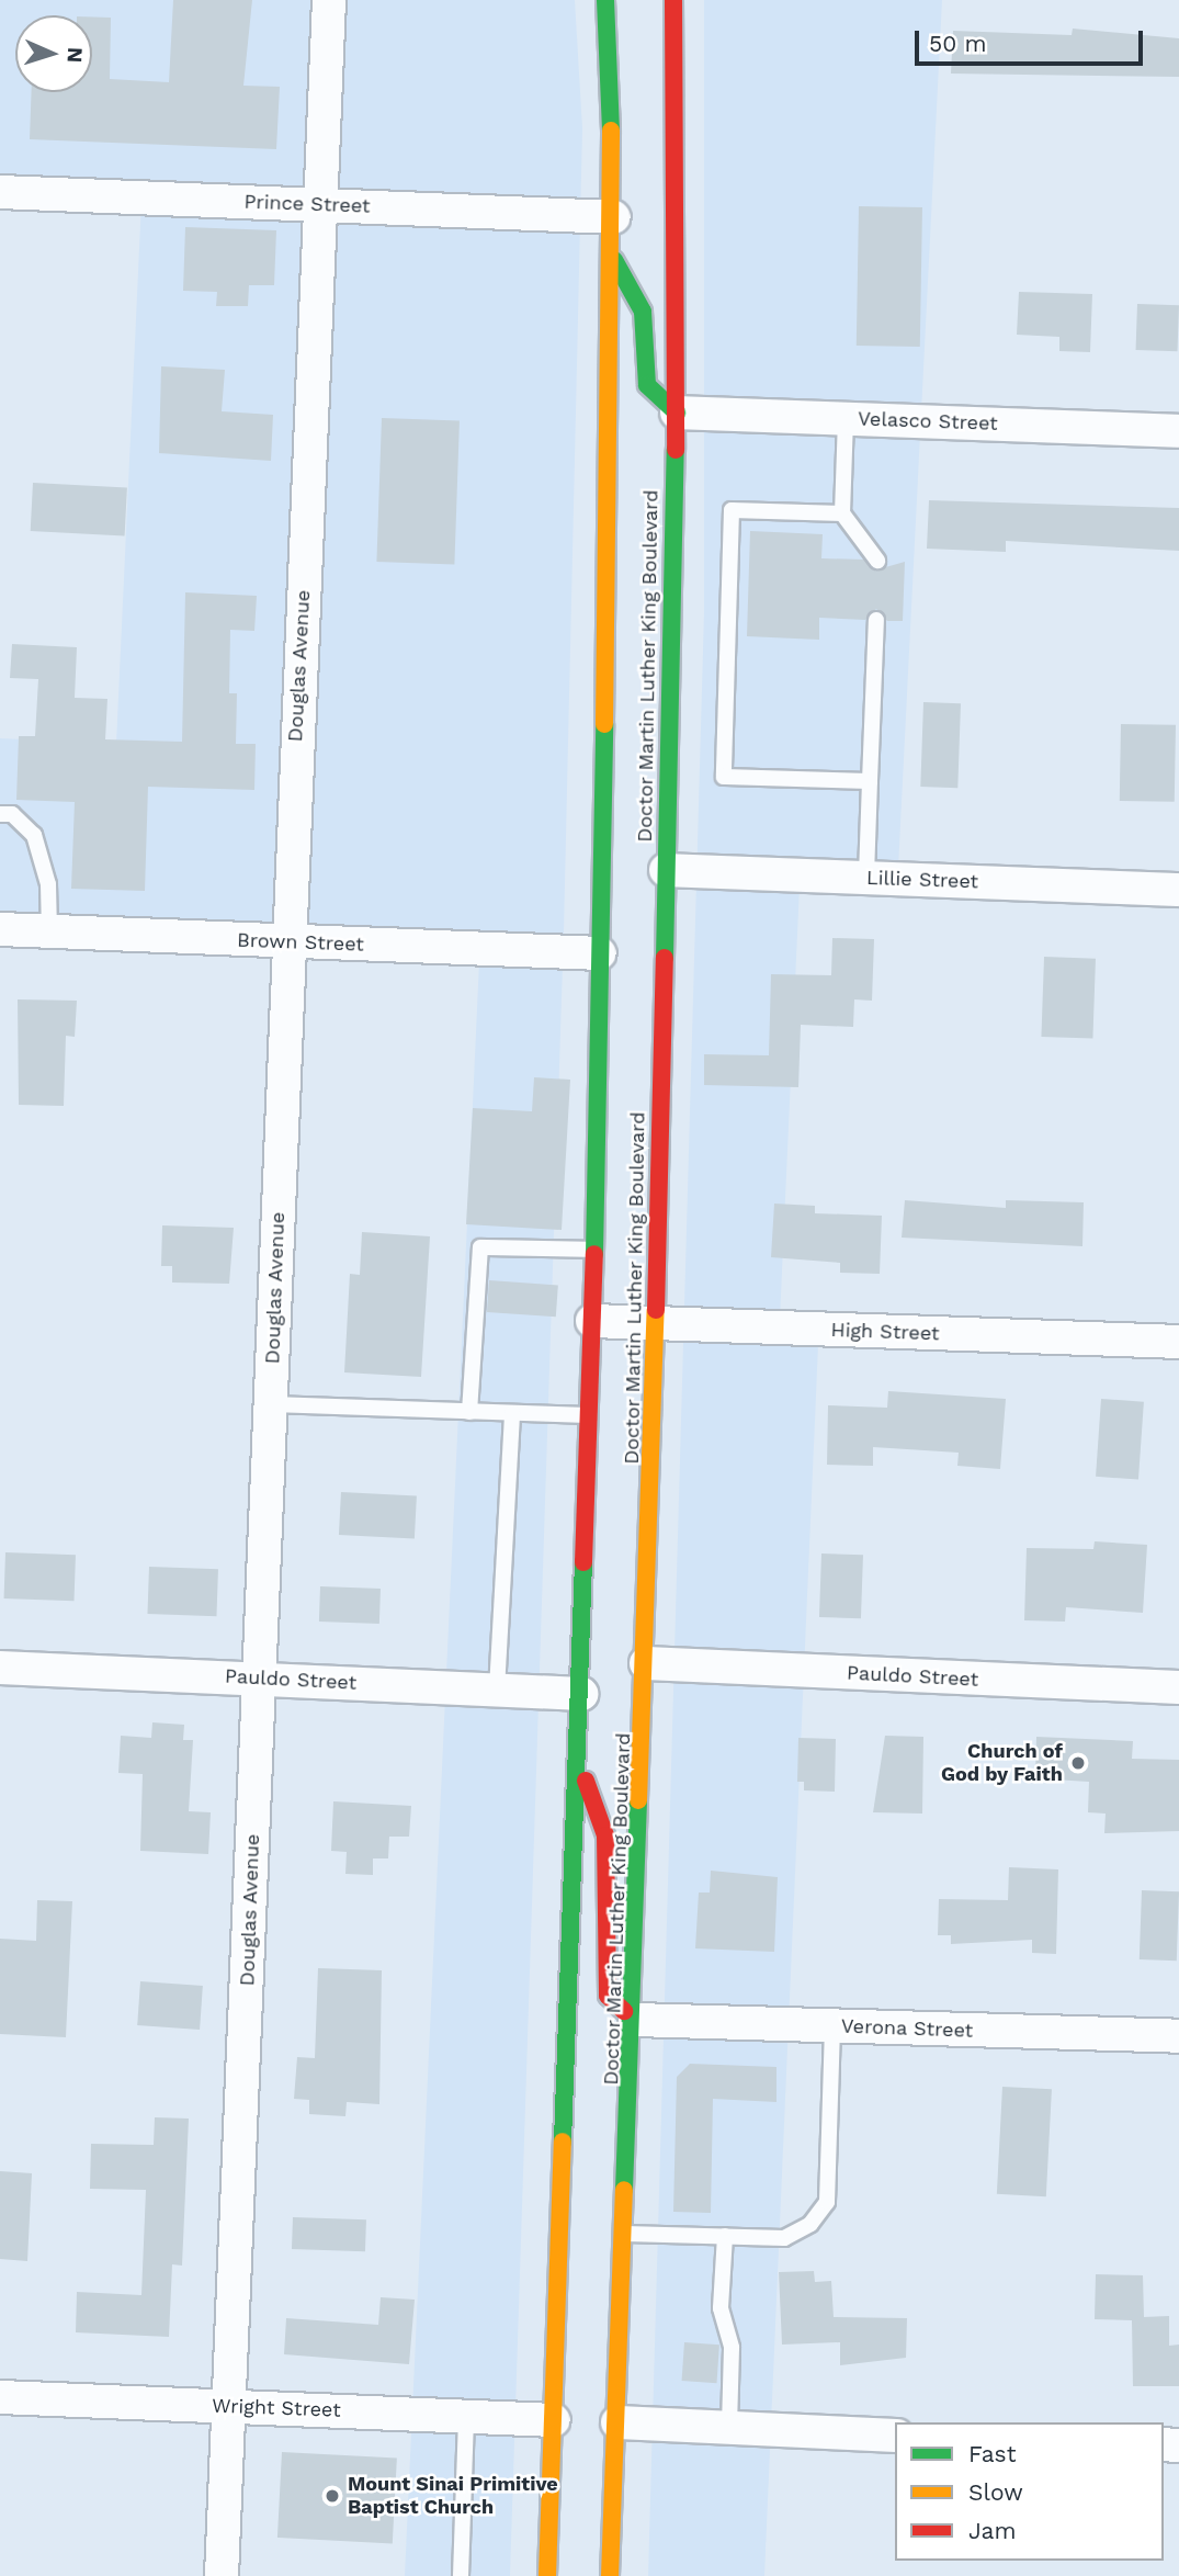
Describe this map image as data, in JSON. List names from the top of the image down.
{
  "streets": {
    "main road": ["Doctor Martin Luther King Boulevard"],
    "street": [
      "Prince Street",
      "Velasco Street",
      "Douglas Avenue",
      "Lillie Street",
      "Brown Street",
      "High Street",
      "Pauldo Street",
      "Verona Street",
      "Wright Street"
    ]
  },
  "crossings": [
    ["Prince Street", "Douglas Avenue"],
    ["Prince Street", "Doctor Martin Luther King Boulevard"],
    ["Velasco Street", "Doctor Martin Luther King Boulevard"],
    ["Douglas Avenue", "Brown Street"],
    ["Douglas Avenue", "Pauldo Street"],
    ["Douglas Avenue", "Wright Street"],
    ["Doctor Martin Luther King Boulevard", "Lillie Street"],
    ["Doctor Martin Luther King Boulevard", "Brown Street"],
    ["Doctor Martin Luther King Boulevard", "High Street"],
    ["Doctor Martin Luther King Boulevard", "Pauldo Street"],
    ["Doctor Martin Luther King Boulevard", "Verona Street"],
    ["Doctor Martin Luther King Boulevard", "Wright Street"]
  ],
  "places": ["Church of God by Faith", "Mount Sinai Primitive Baptist Church"],
  "legend": ["Fast", "Slow", "Jam"],
  "scale_bar": "50 m",
  "north": "right"
}
